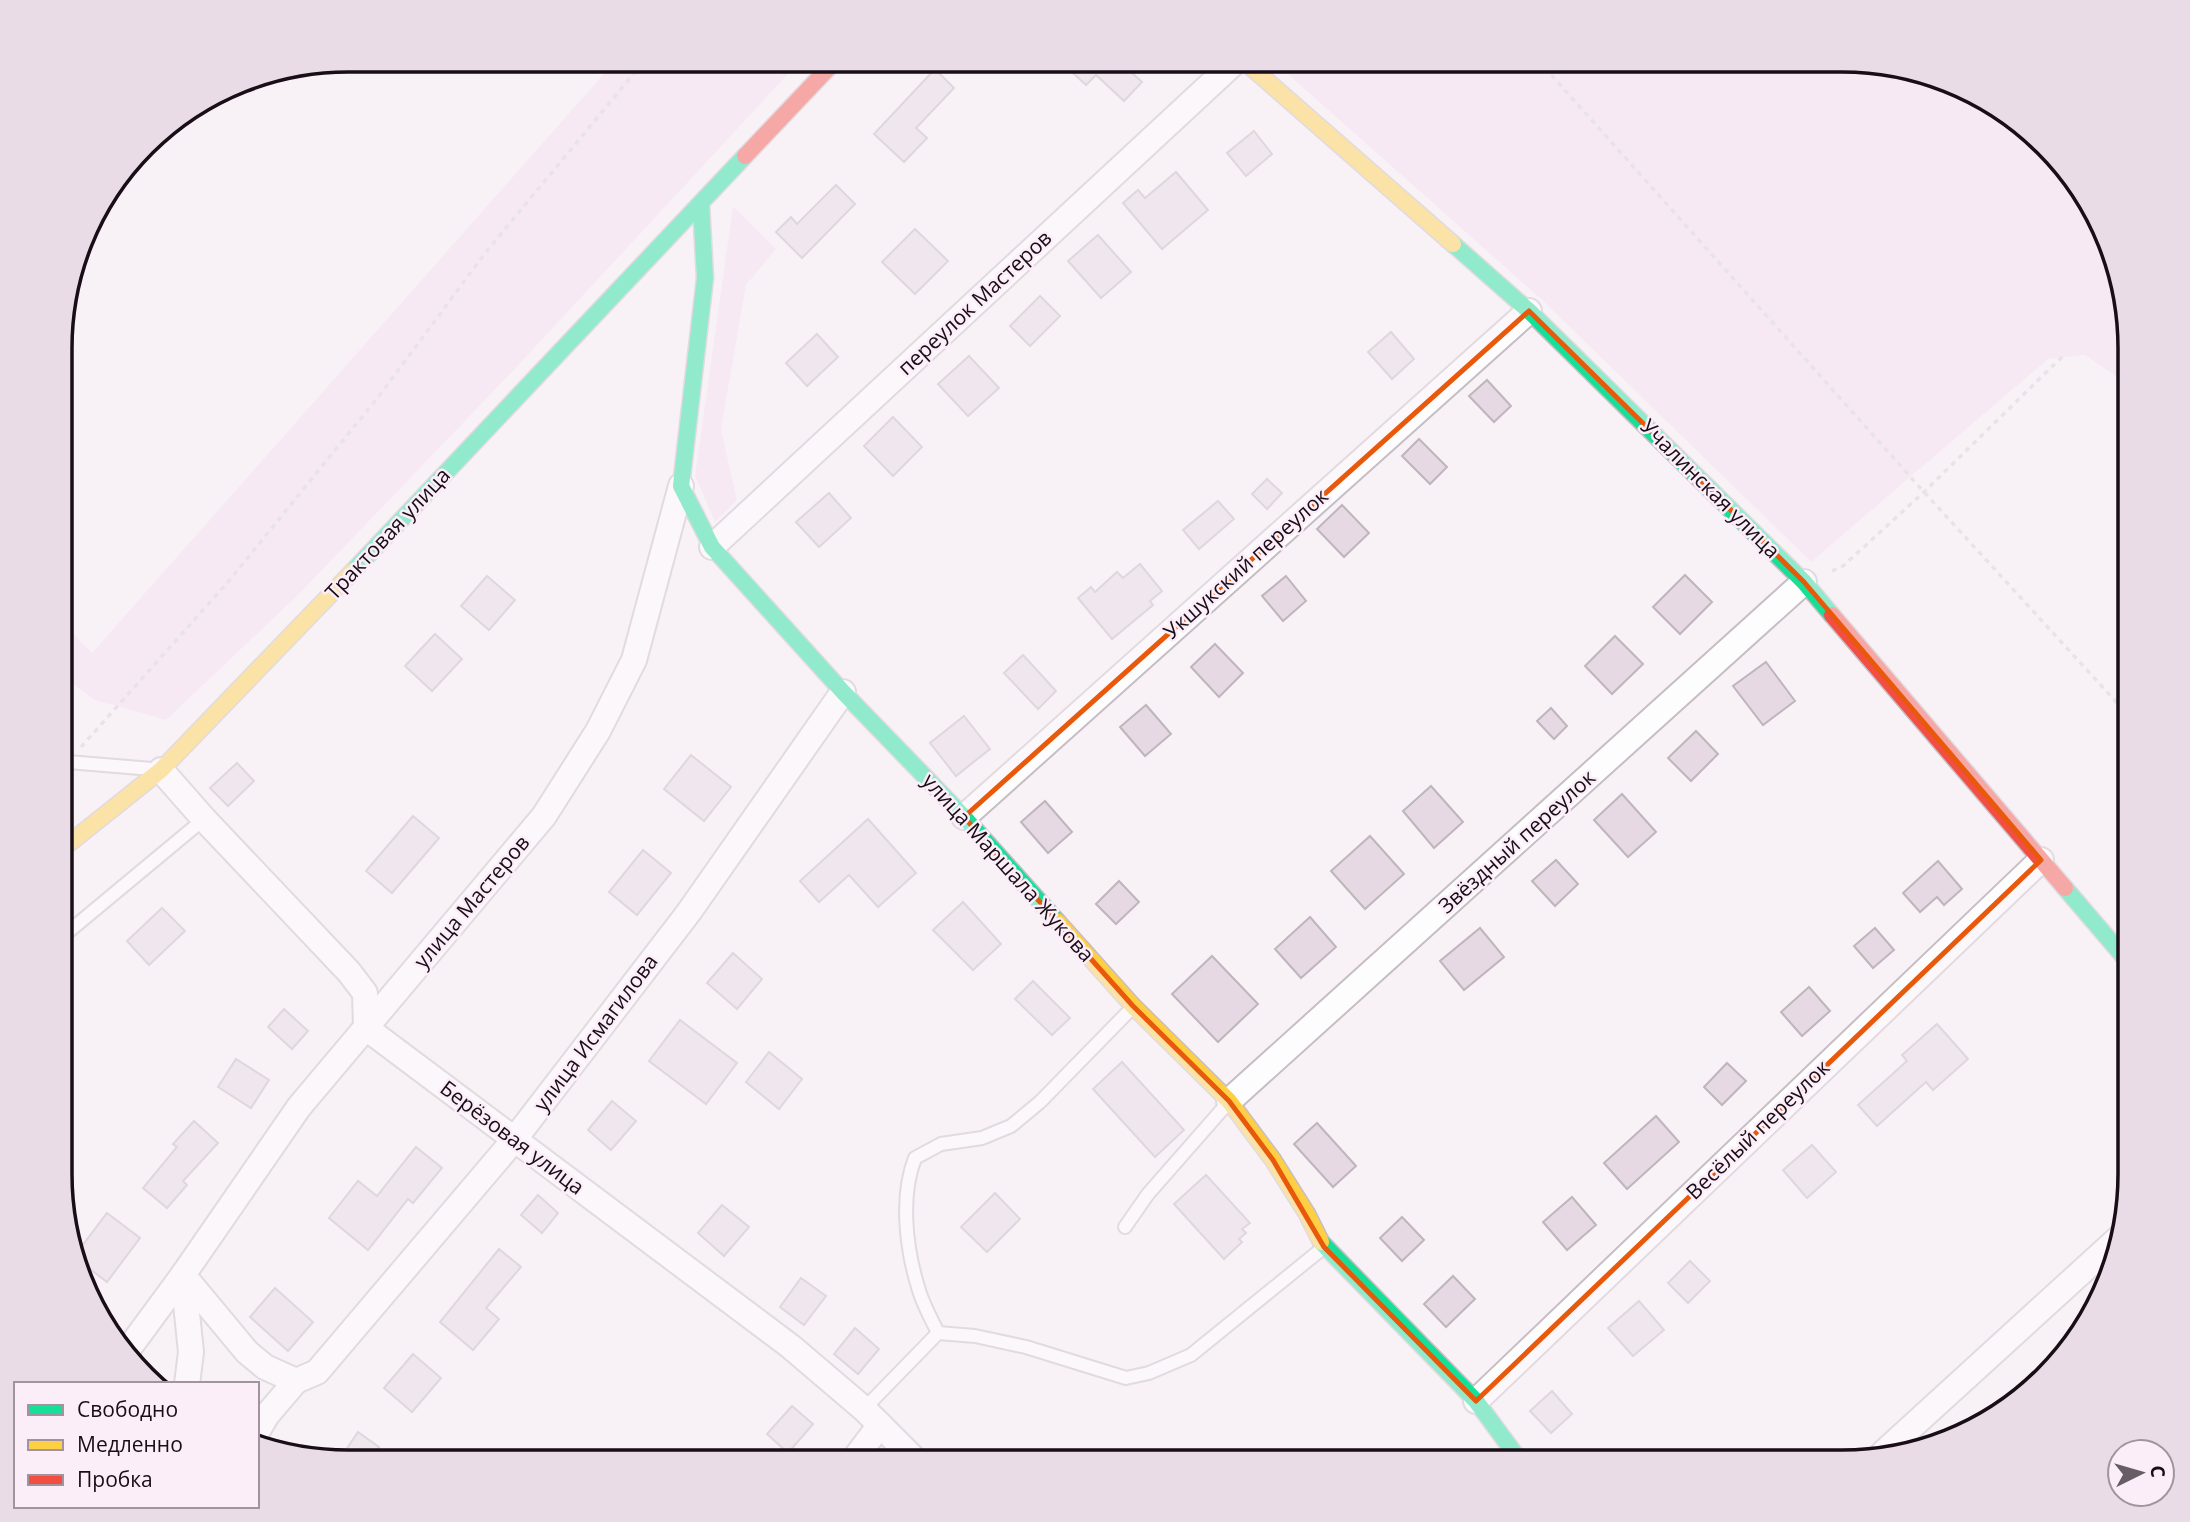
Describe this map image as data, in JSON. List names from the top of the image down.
{
  "streets": {
    "street": [
      "переулок Мастеров",
      "Учалинская улица",
      "Трактовая улица",
      "Укшукский переулок",
      "Звёздный переулок",
      "улица Маршала Жукова",
      "улица Мастеров",
      "улица Исмагилова",
      "Весёлый переулок",
      "Берёзовая улица"
    ]
  },
  "crossings": [
    ["переулок Мастеров", "улица Маршала Жукова"],
    ["Учалинская улица", "Укшукский переулок"],
    ["Учалинская улица", "Звёздный переулок"],
    ["Учалинская улица", "Весёлый переулок"],
    ["Укшукский переулок", "улица Маршала Жукова"],
    ["Звёздный переулок", "улица Маршала Жукова"],
    ["улица Маршала Жукова", "улица Мастеров"],
    ["улица Маршала Жукова", "улица Исмагилова"],
    ["улица Маршала Жукова", "Весёлый переулок"],
    ["улица Мастеров", "Берёзовая улица"],
    ["улица Исмагилова", "Берёзовая улица"]
  ],
  "legend": ["Свободно", "Медленно", "Пробка"],
  "north": "right"
}
